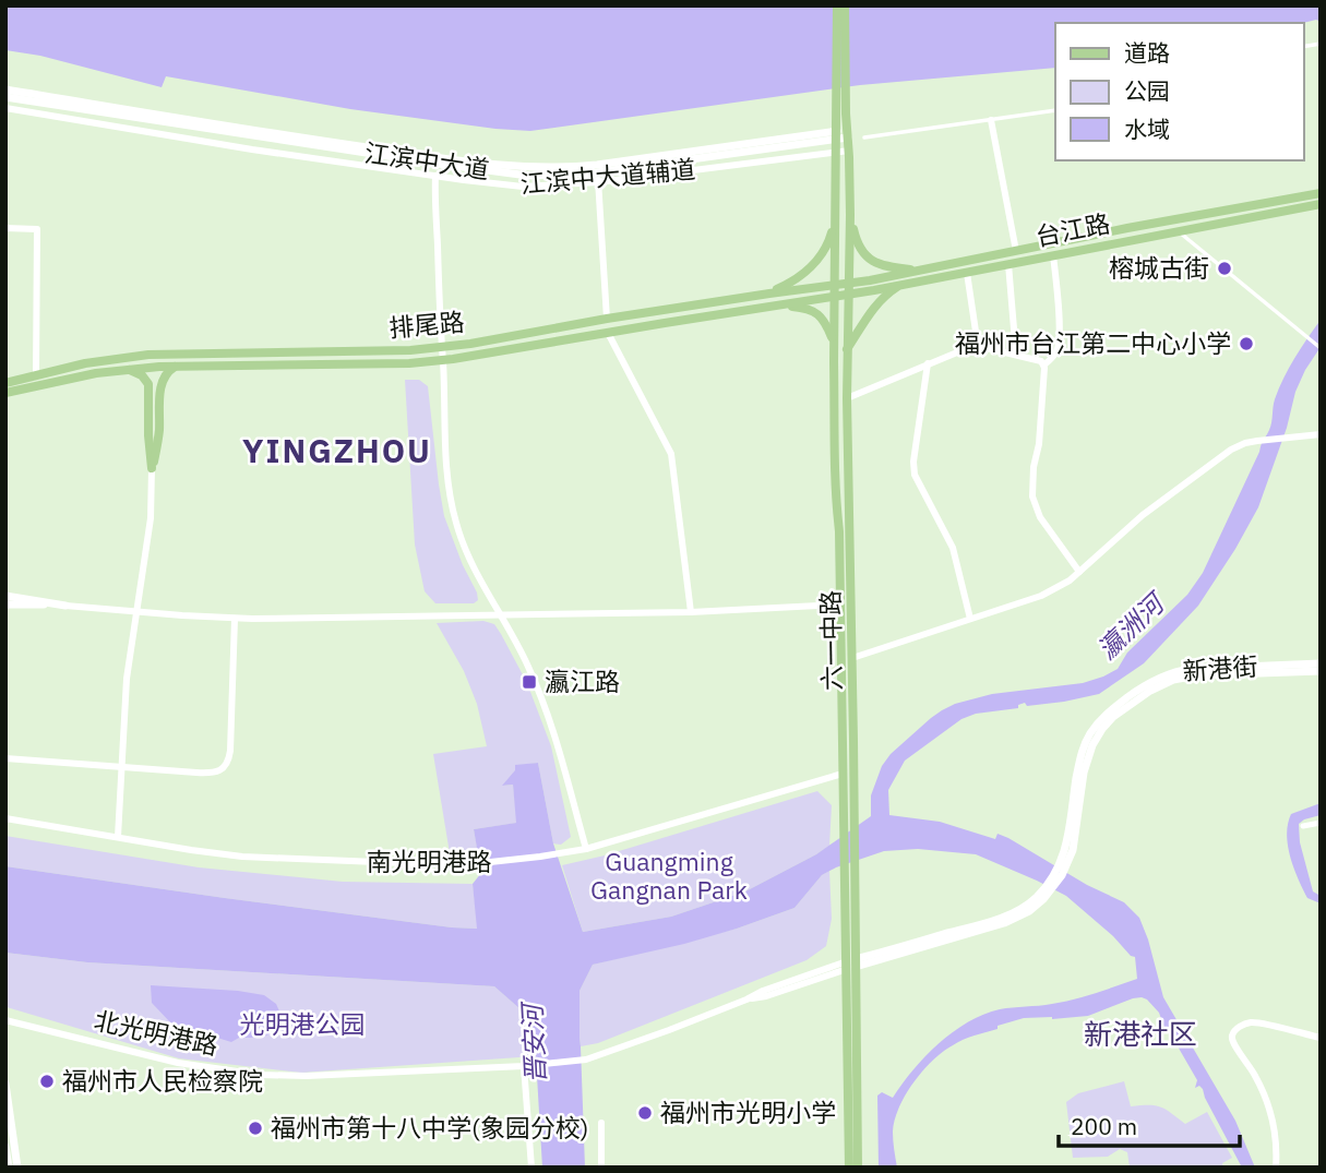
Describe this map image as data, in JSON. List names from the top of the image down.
{
  "streets": {
    "main road": [
      "江滨中大道",
      "台江路",
      "排尾路",
      "六一中路",
      "新港街"
    ],
    "street": ["江滨中大道辅道", "南光明港路", "北光明港路"]
  },
  "crossings": [
    ["江滨中大道", "江滨中大道辅道"],
    ["江滨中大道", "六一中路"],
    ["江滨中大道辅道", "六一中路"],
    ["台江路", "排尾路"],
    ["台江路", "六一中路"],
    ["排尾路", "六一中路"],
    ["六一中路", "南光明港路"],
    ["六一中路", "北光明港路"]
  ],
  "districts": ["YINGZHOU", "新港社区"],
  "water": ["瀛洲河", "晋安河"],
  "parks": ["Guangming Gangnan Park", "光明港公园"],
  "places": {
    "other": [
      "榕城古街",
      "福州市台江第二中心小学",
      "福州市人民检察院",
      "福州市光明小学",
      "福州市第十八中学(象园分校)"
    ],
    "transit": ["瀛江路"]
  },
  "legend": ["道路", "公园", "水域"],
  "scale_bar": "200 m"
}
